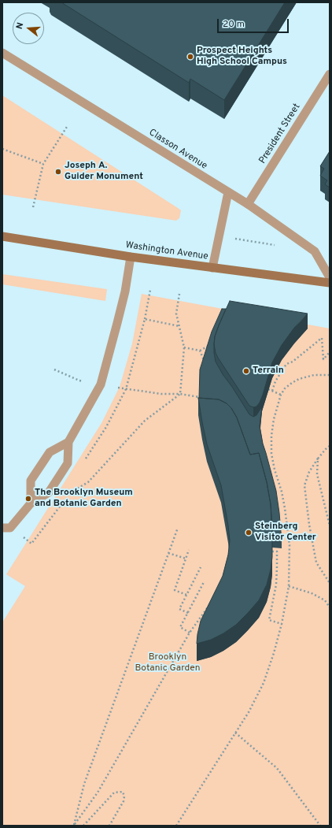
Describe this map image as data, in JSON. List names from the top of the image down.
{
  "streets": {
    "main road": ["Washington Avenue"],
    "street": ["President Street", "Classon Avenue"]
  },
  "crossings": [
    ["President Street", "Classon Avenue"]
  ],
  "parks": ["Brooklyn Botanic Garden"],
  "places": [
    "Prospect Heights High School Campus",
    "Joseph A. Guider Monument",
    "Terrain",
    "The Brooklyn Museum and Botanic Garden",
    "Steinberg Visitor Center"
  ],
  "scale_bar": "20 m",
  "north": "left"
}
